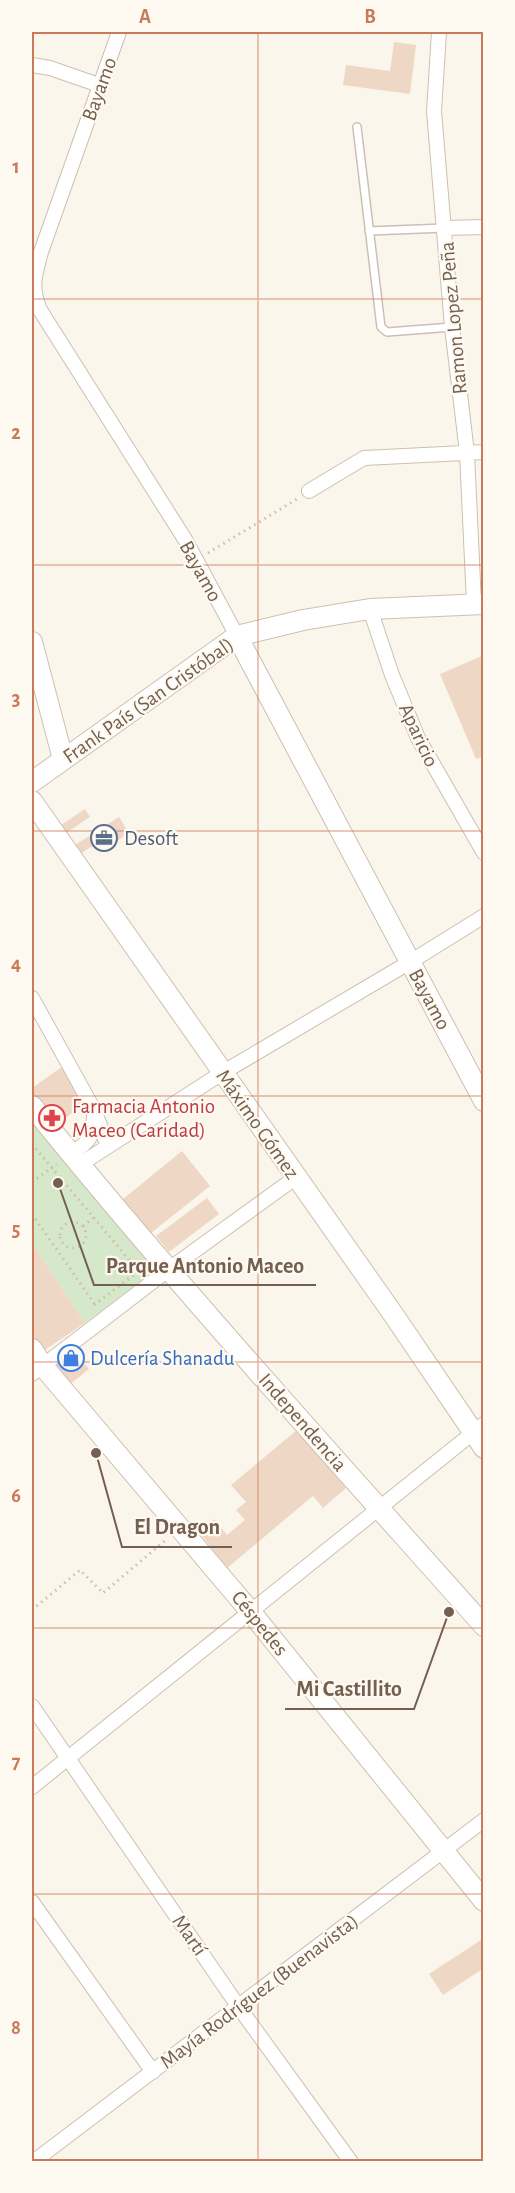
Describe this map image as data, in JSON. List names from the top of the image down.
{
  "streets": {
    "street": [
      "Bayamo",
      "Ramon Lopez Peña",
      "Frank País (San Cristóbal)",
      "Aparicio",
      "Máximo Gómez",
      "Independencia",
      "Céspedes",
      "Martí",
      "Mayía Rodríguez (Buenavista)"
    ]
  },
  "crossings": [
    ["Bayamo", "Frank País (San Cristóbal)"],
    ["Ramon Lopez Peña", "Frank País (San Cristóbal)"],
    ["Frank País (San Cristóbal)", "Aparicio"],
    ["Céspedes", "Mayía Rodríguez (Buenavista)"],
    ["Martí", "Mayía Rodríguez (Buenavista)"]
  ],
  "places": {
    "office": ["Desoft"],
    "pharmacy": ["Farmacia Antonio Maceo (Caridad)"],
    "other": ["Parque Antonio Maceo", "El Dragon", "Mi Castillito"],
    "shop": ["Dulcería Shanadu"]
  },
  "grid": {
    "columns": ["A", "B"],
    "rows": [
      "1",
      "2",
      "3",
      "4",
      "5",
      "6",
      "7",
      "8"
    ]
  }
}
